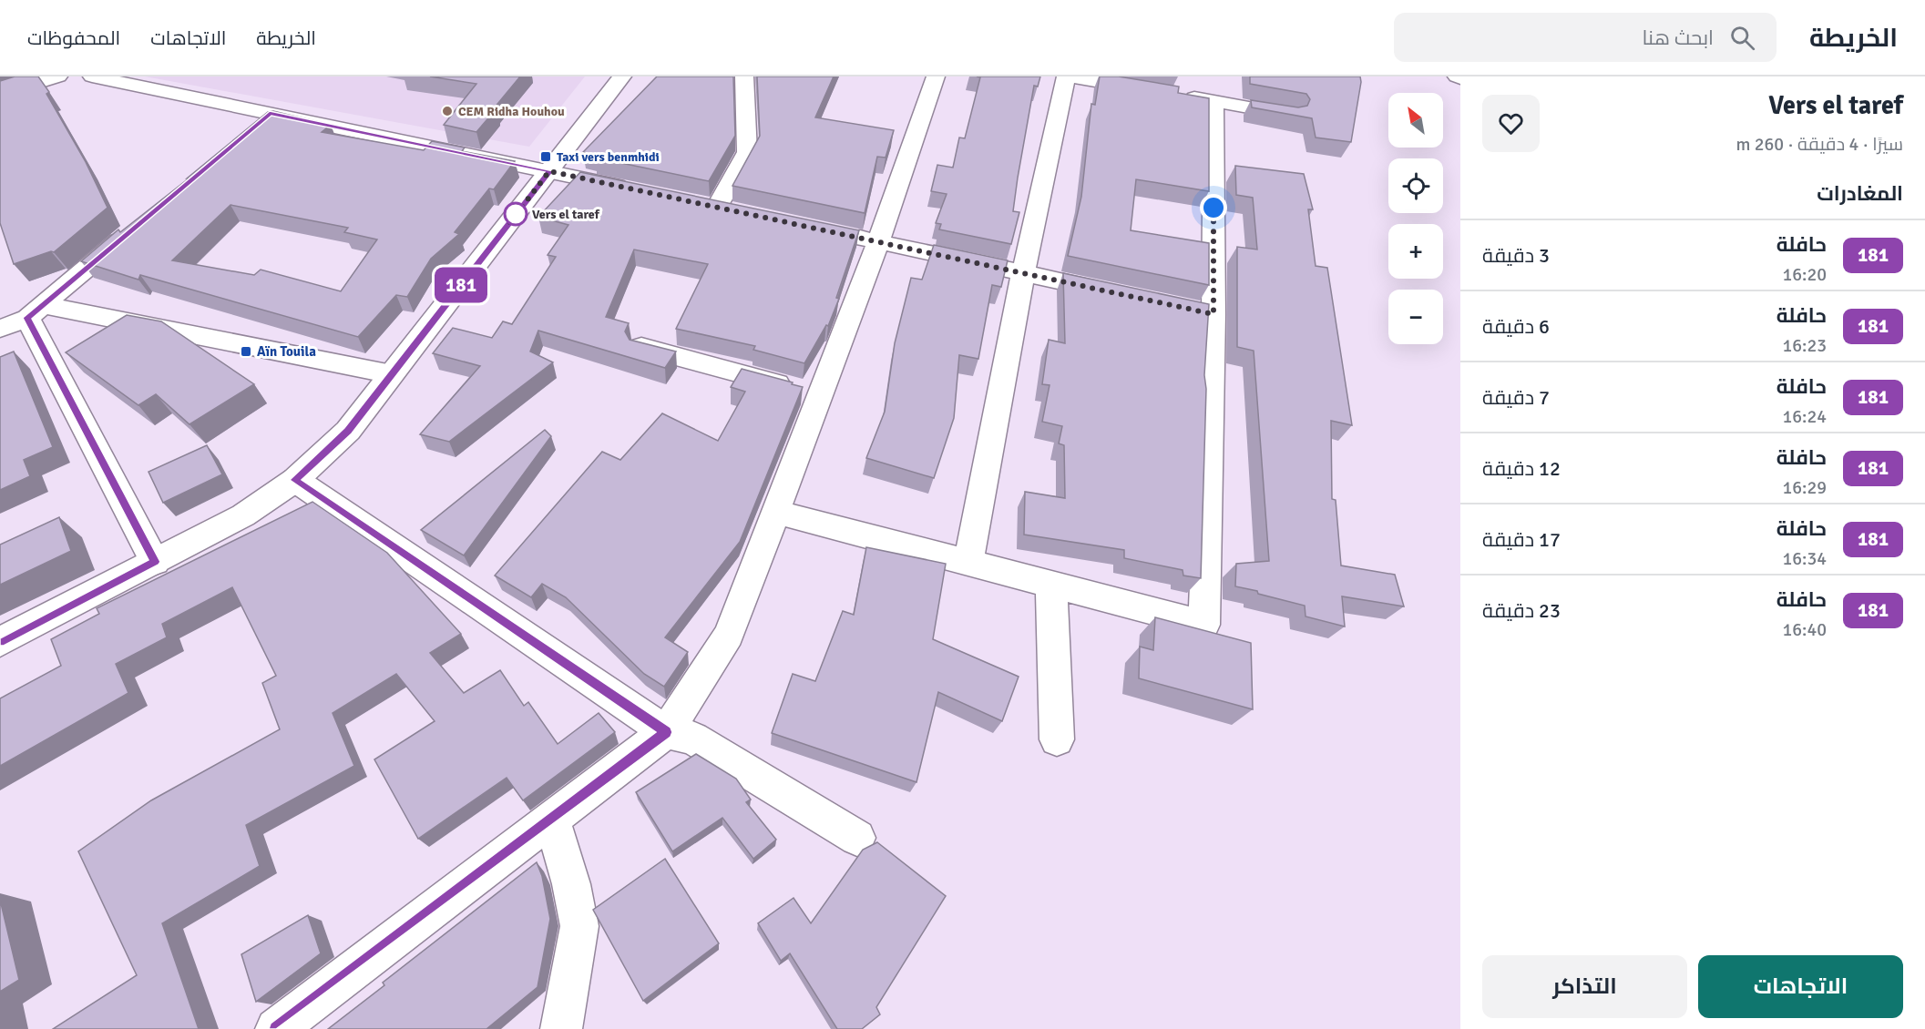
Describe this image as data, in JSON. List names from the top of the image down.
{
  "places": {
    "other": ["CEM Ridha Houhou", "Vers el taref"],
    "transit": ["Taxi vers benmhidi", "Aïn Touila"]
  },
  "lines": ["bus line 181"],
  "north": "top left",
  "page": {
    "header": "الخريطة",
    "search": "ابحث هنا",
    "nav": ["الخريطة", "الاتجاهات", "المحفوظات"],
    "heading": [
      ["Vers el taref", "سيرًا · 4 دقيقة · 260 m"],
      "المغادرات"
    ],
    "on_map": "181",
    "map_buttons": ["+", "−"],
    "list": [
      {
        "mark": "181",
        "name": "حافلة",
        "note": "16:20",
        "value": "3 دقيقة"
      },
      {
        "mark": "181",
        "name": "حافلة",
        "note": "16:23",
        "value": "6 دقيقة"
      },
      {
        "mark": "181",
        "name": "حافلة",
        "note": "16:24",
        "value": "7 دقيقة"
      },
      {
        "mark": "181",
        "name": "حافلة",
        "note": "16:29",
        "value": "12 دقيقة"
      },
      {
        "mark": "181",
        "name": "حافلة",
        "note": "16:34",
        "value": "17 دقيقة"
      },
      {
        "mark": "181",
        "name": "حافلة",
        "note": "16:40",
        "value": "23 دقيقة"
      }
    ],
    "buttons": ["الاتجاهات", "التذاكر"]
  }
}
